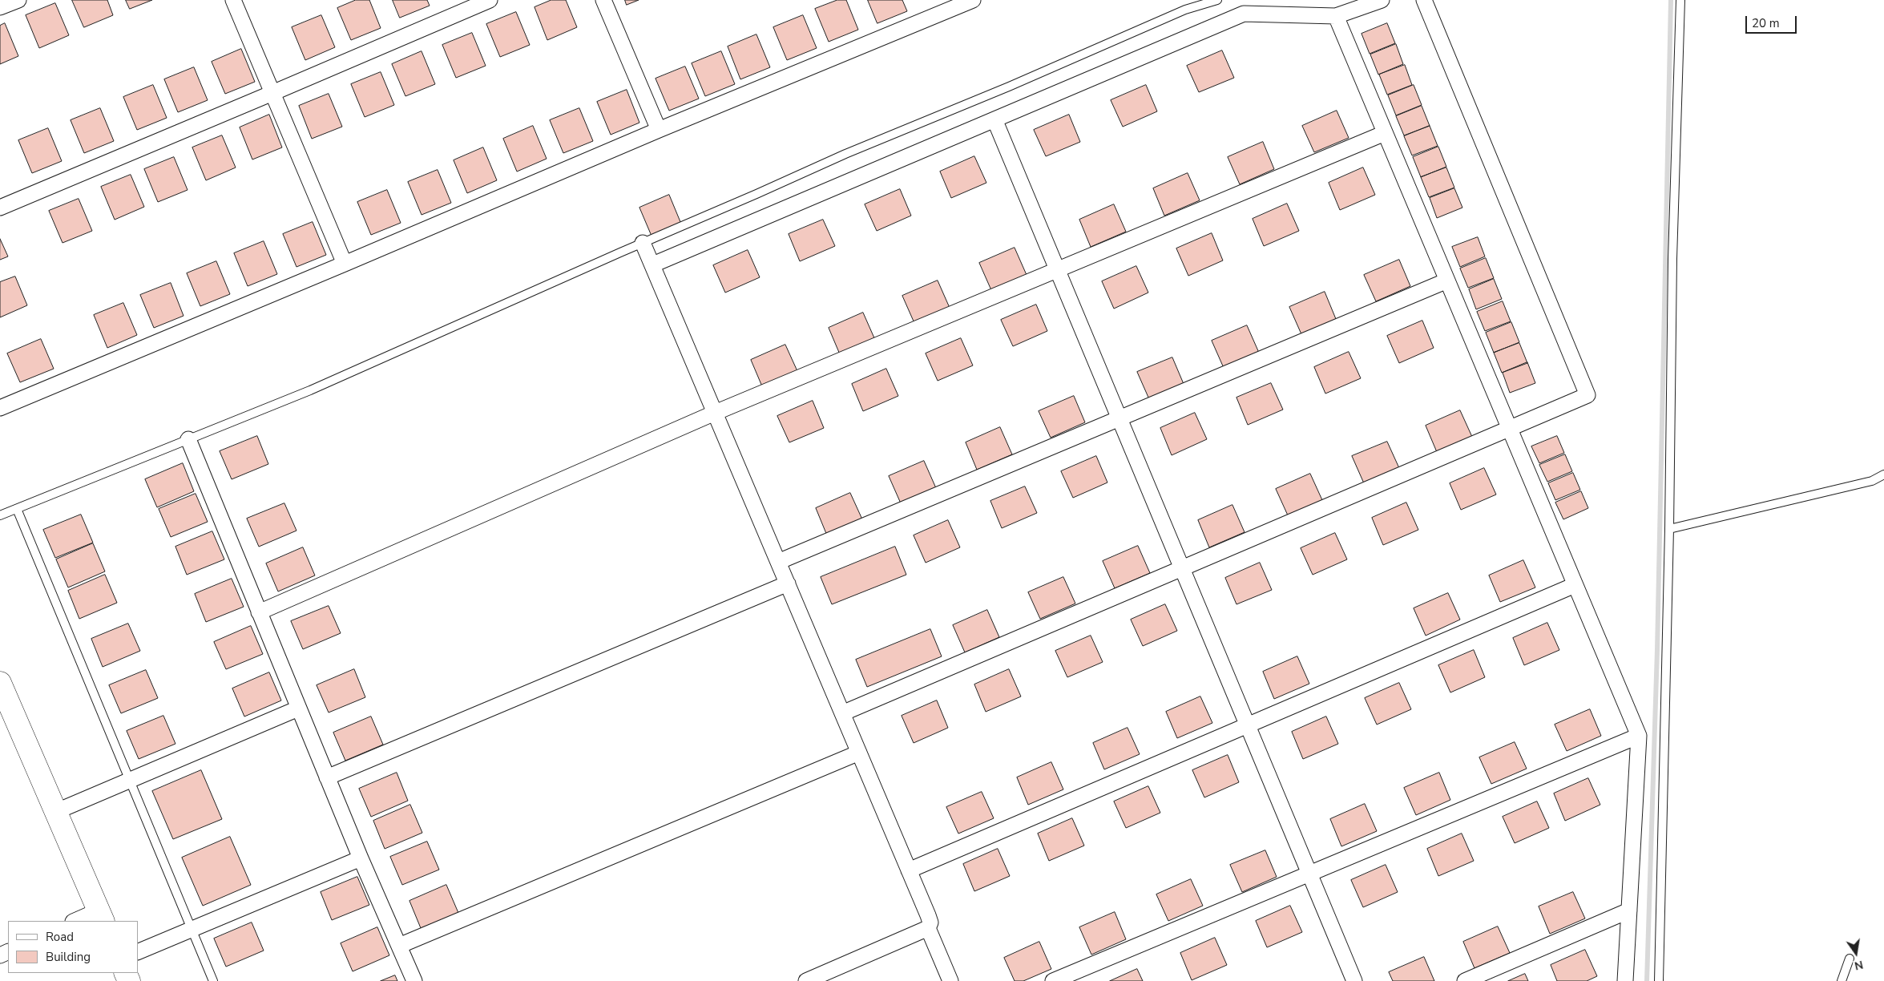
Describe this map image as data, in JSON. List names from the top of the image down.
{
  "legend": ["Road", "Building"],
  "scale_bar": "20 m",
  "north": "bottom"
}
